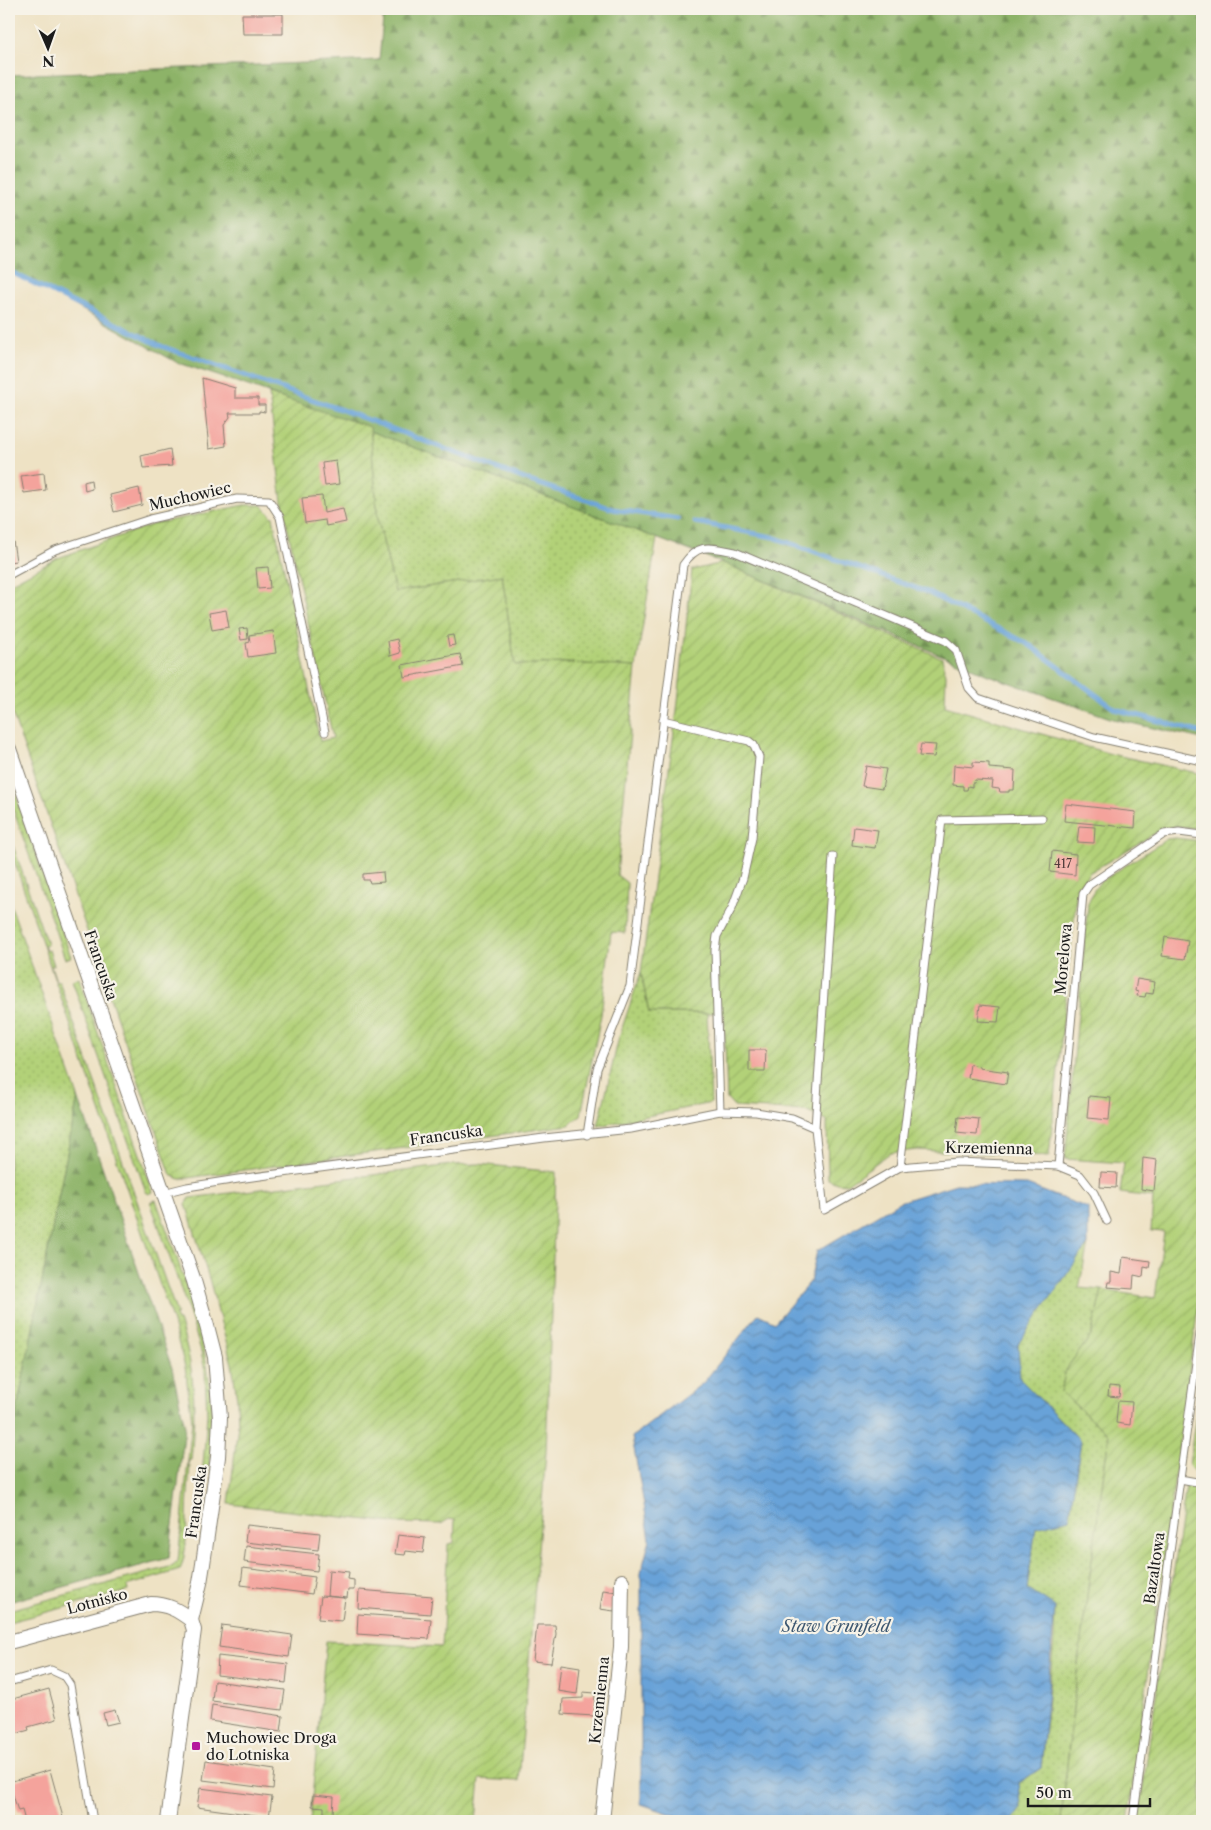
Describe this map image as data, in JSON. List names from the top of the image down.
{
  "streets": {
    "street": ["Francuska", "Krzemienna", "Lotnisko"],
    "lane": ["Muchowiec", "Morelowa", "Bazaltowa"]
  },
  "crossings": [
    ["Morelowa", "Krzemienna"],
    ["Francuska", "Lotnisko"]
  ],
  "water": ["Staw Grunfeld"],
  "places": {
    "transit": ["Muchowiec Droga do Lotniska"]
  },
  "house_numbers": ["417"],
  "scale_bar": "50 m",
  "north": "bottom"
}
